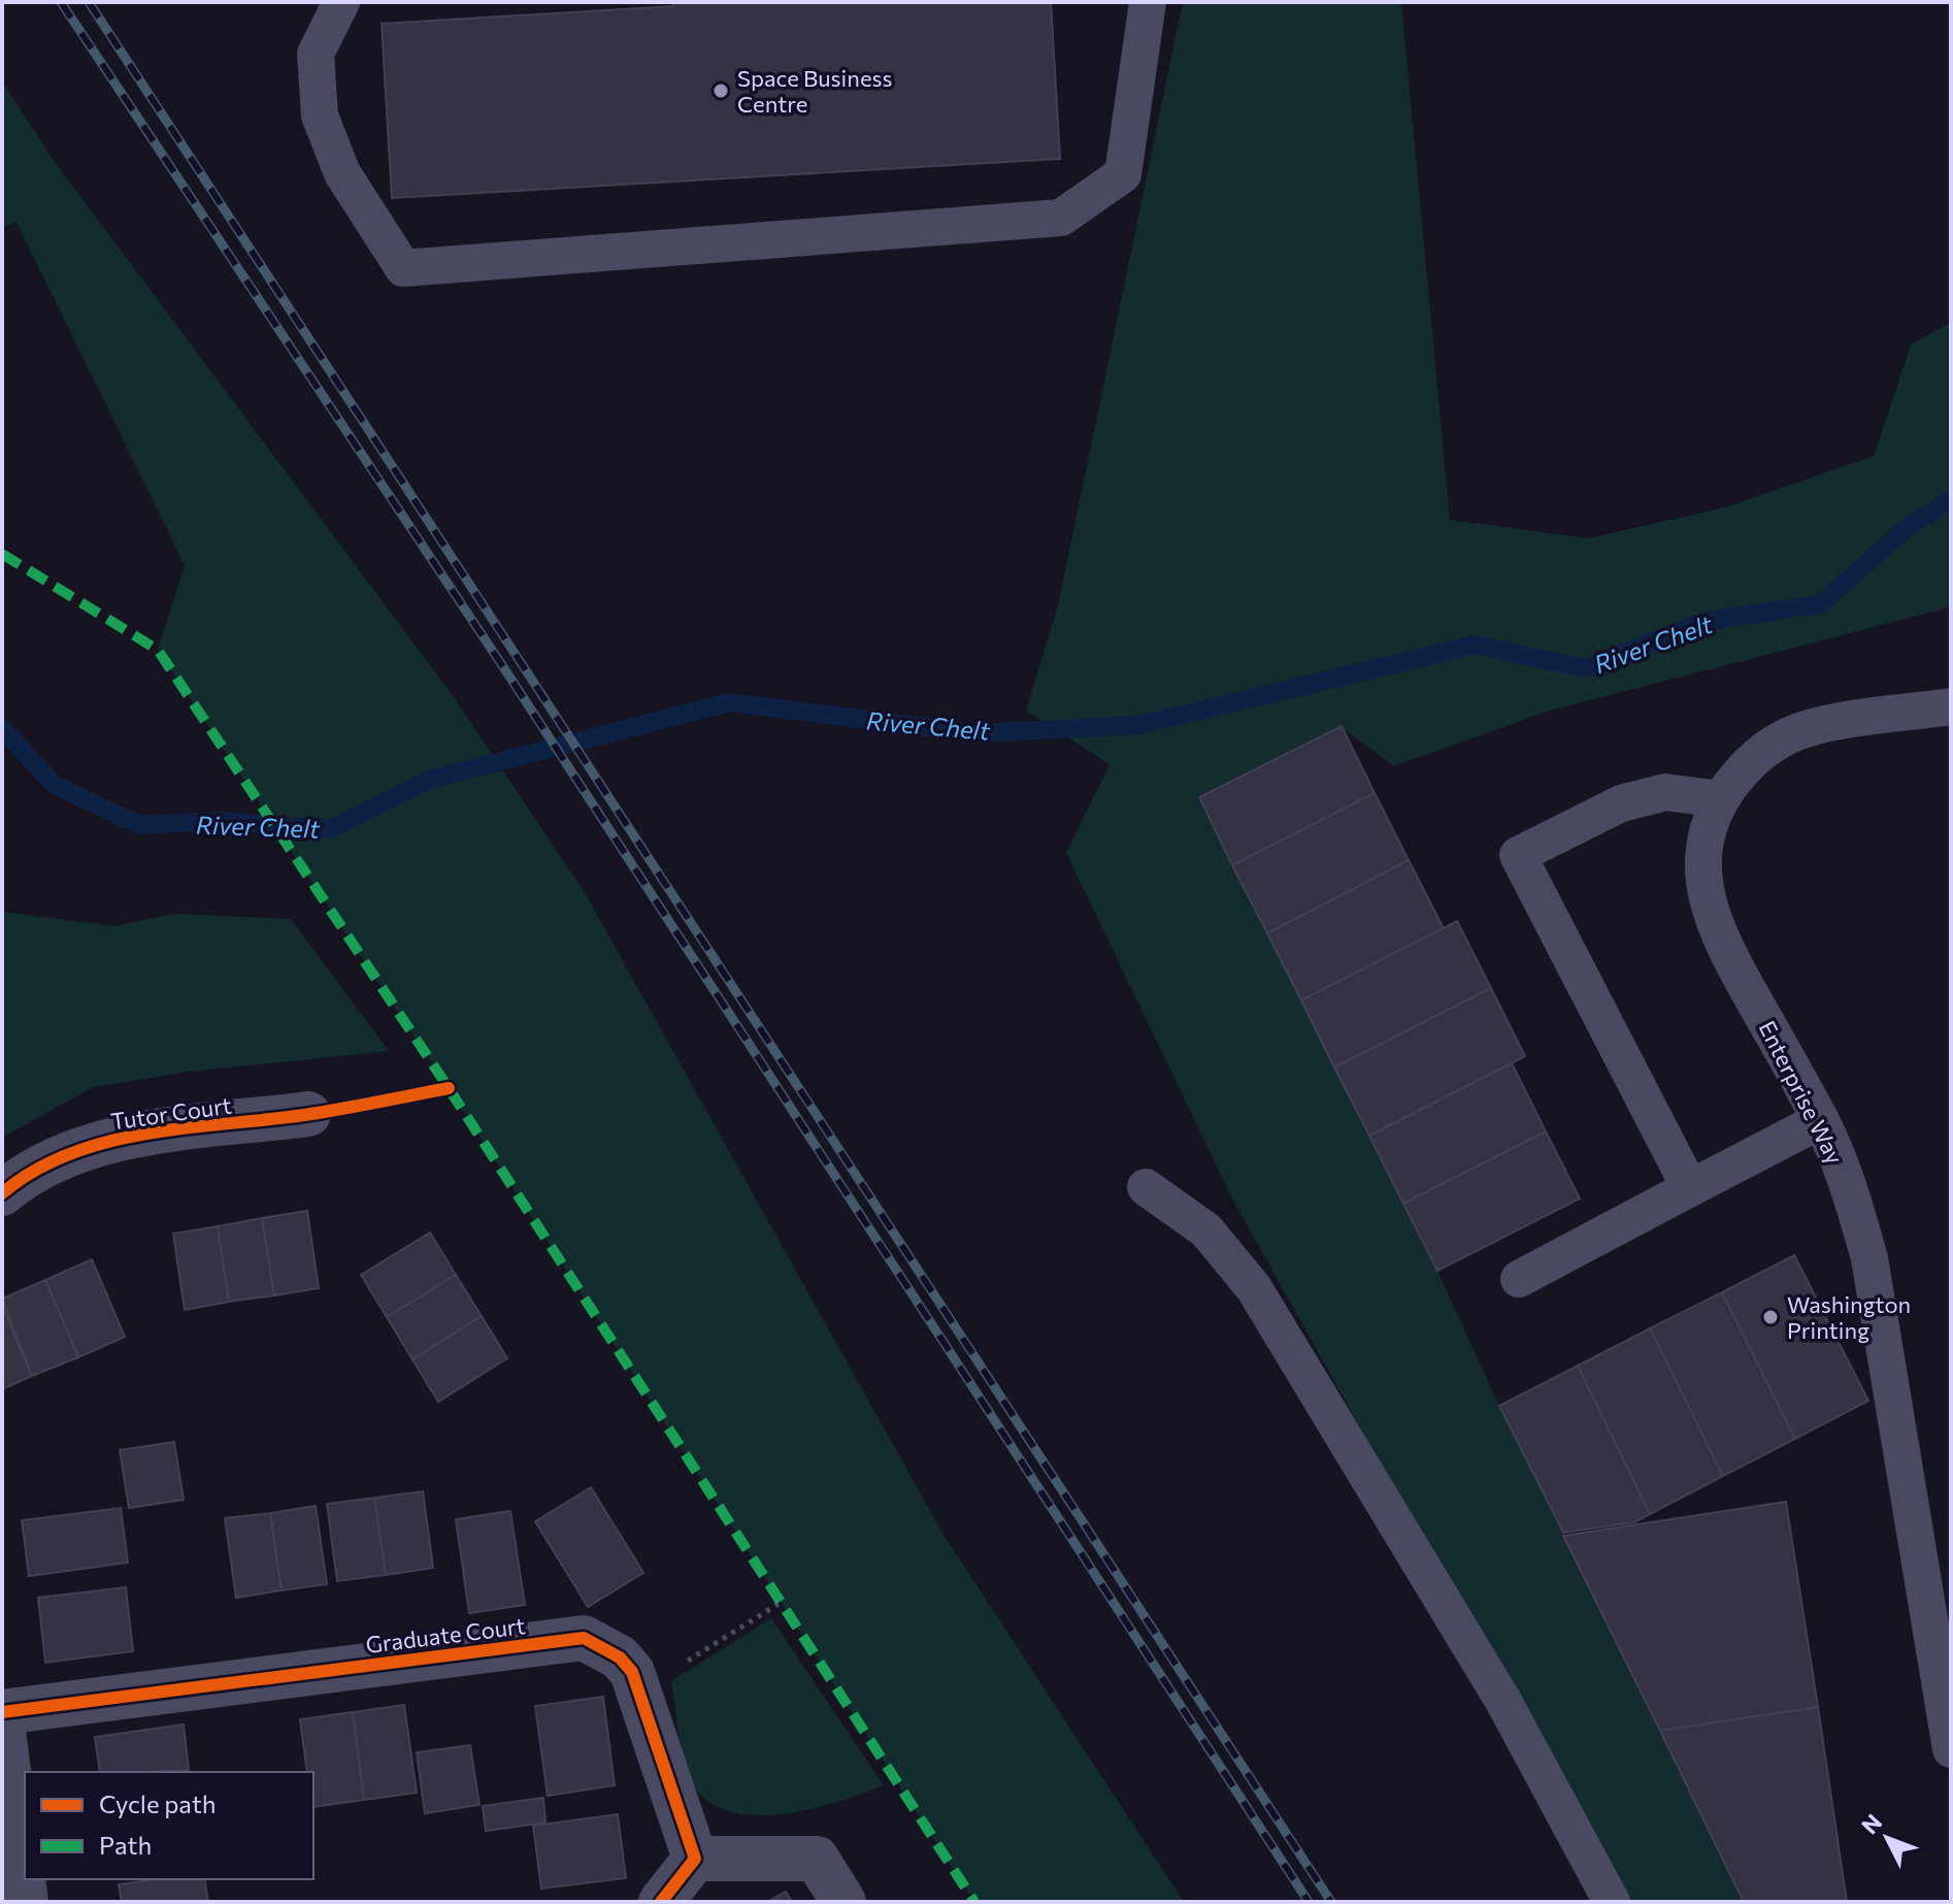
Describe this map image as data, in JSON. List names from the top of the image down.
{
  "streets": {
    "street": ["Tutor Court", "Graduate Court"],
    "lane": ["Enterprise Way"]
  },
  "water": ["River Chelt"],
  "places": ["Space Business Centre", "Washington Printing"],
  "legend": ["Cycle path", "Path"],
  "north": "top left"
}
